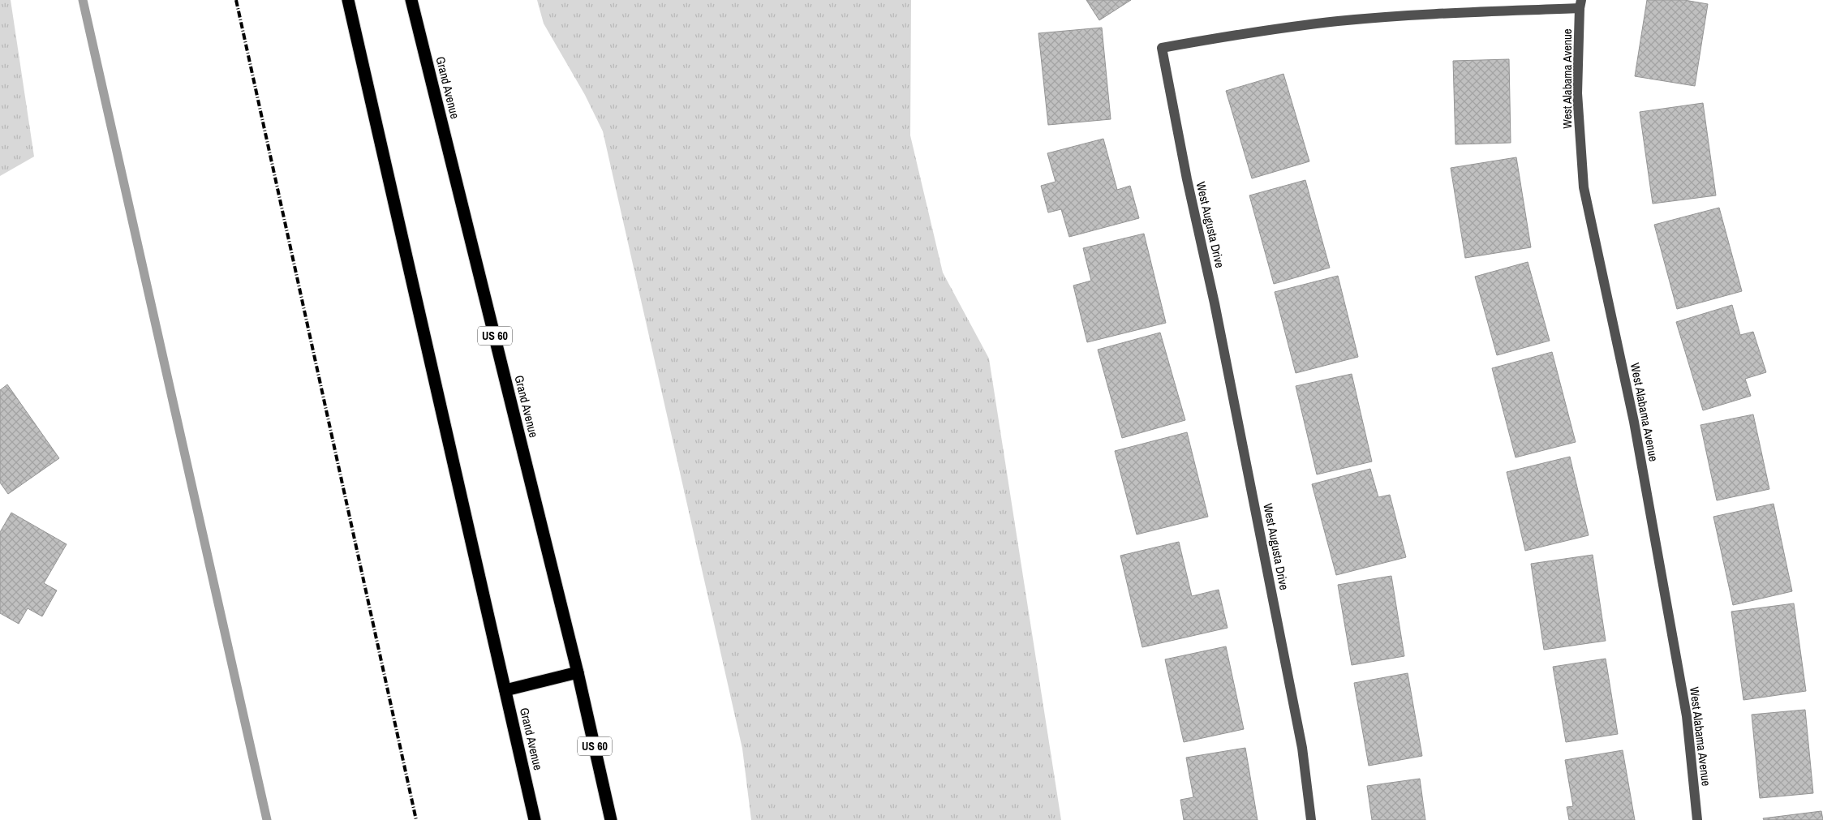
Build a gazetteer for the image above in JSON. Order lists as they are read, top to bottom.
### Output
{
  "streets": {
    "highway": ["Grand Avenue", "US 60"],
    "street": ["West Alabama Avenue", "West Augusta Drive"]
  },
  "crossings": [
    ["West Alabama Avenue", "West Augusta Drive"]
  ]
}
